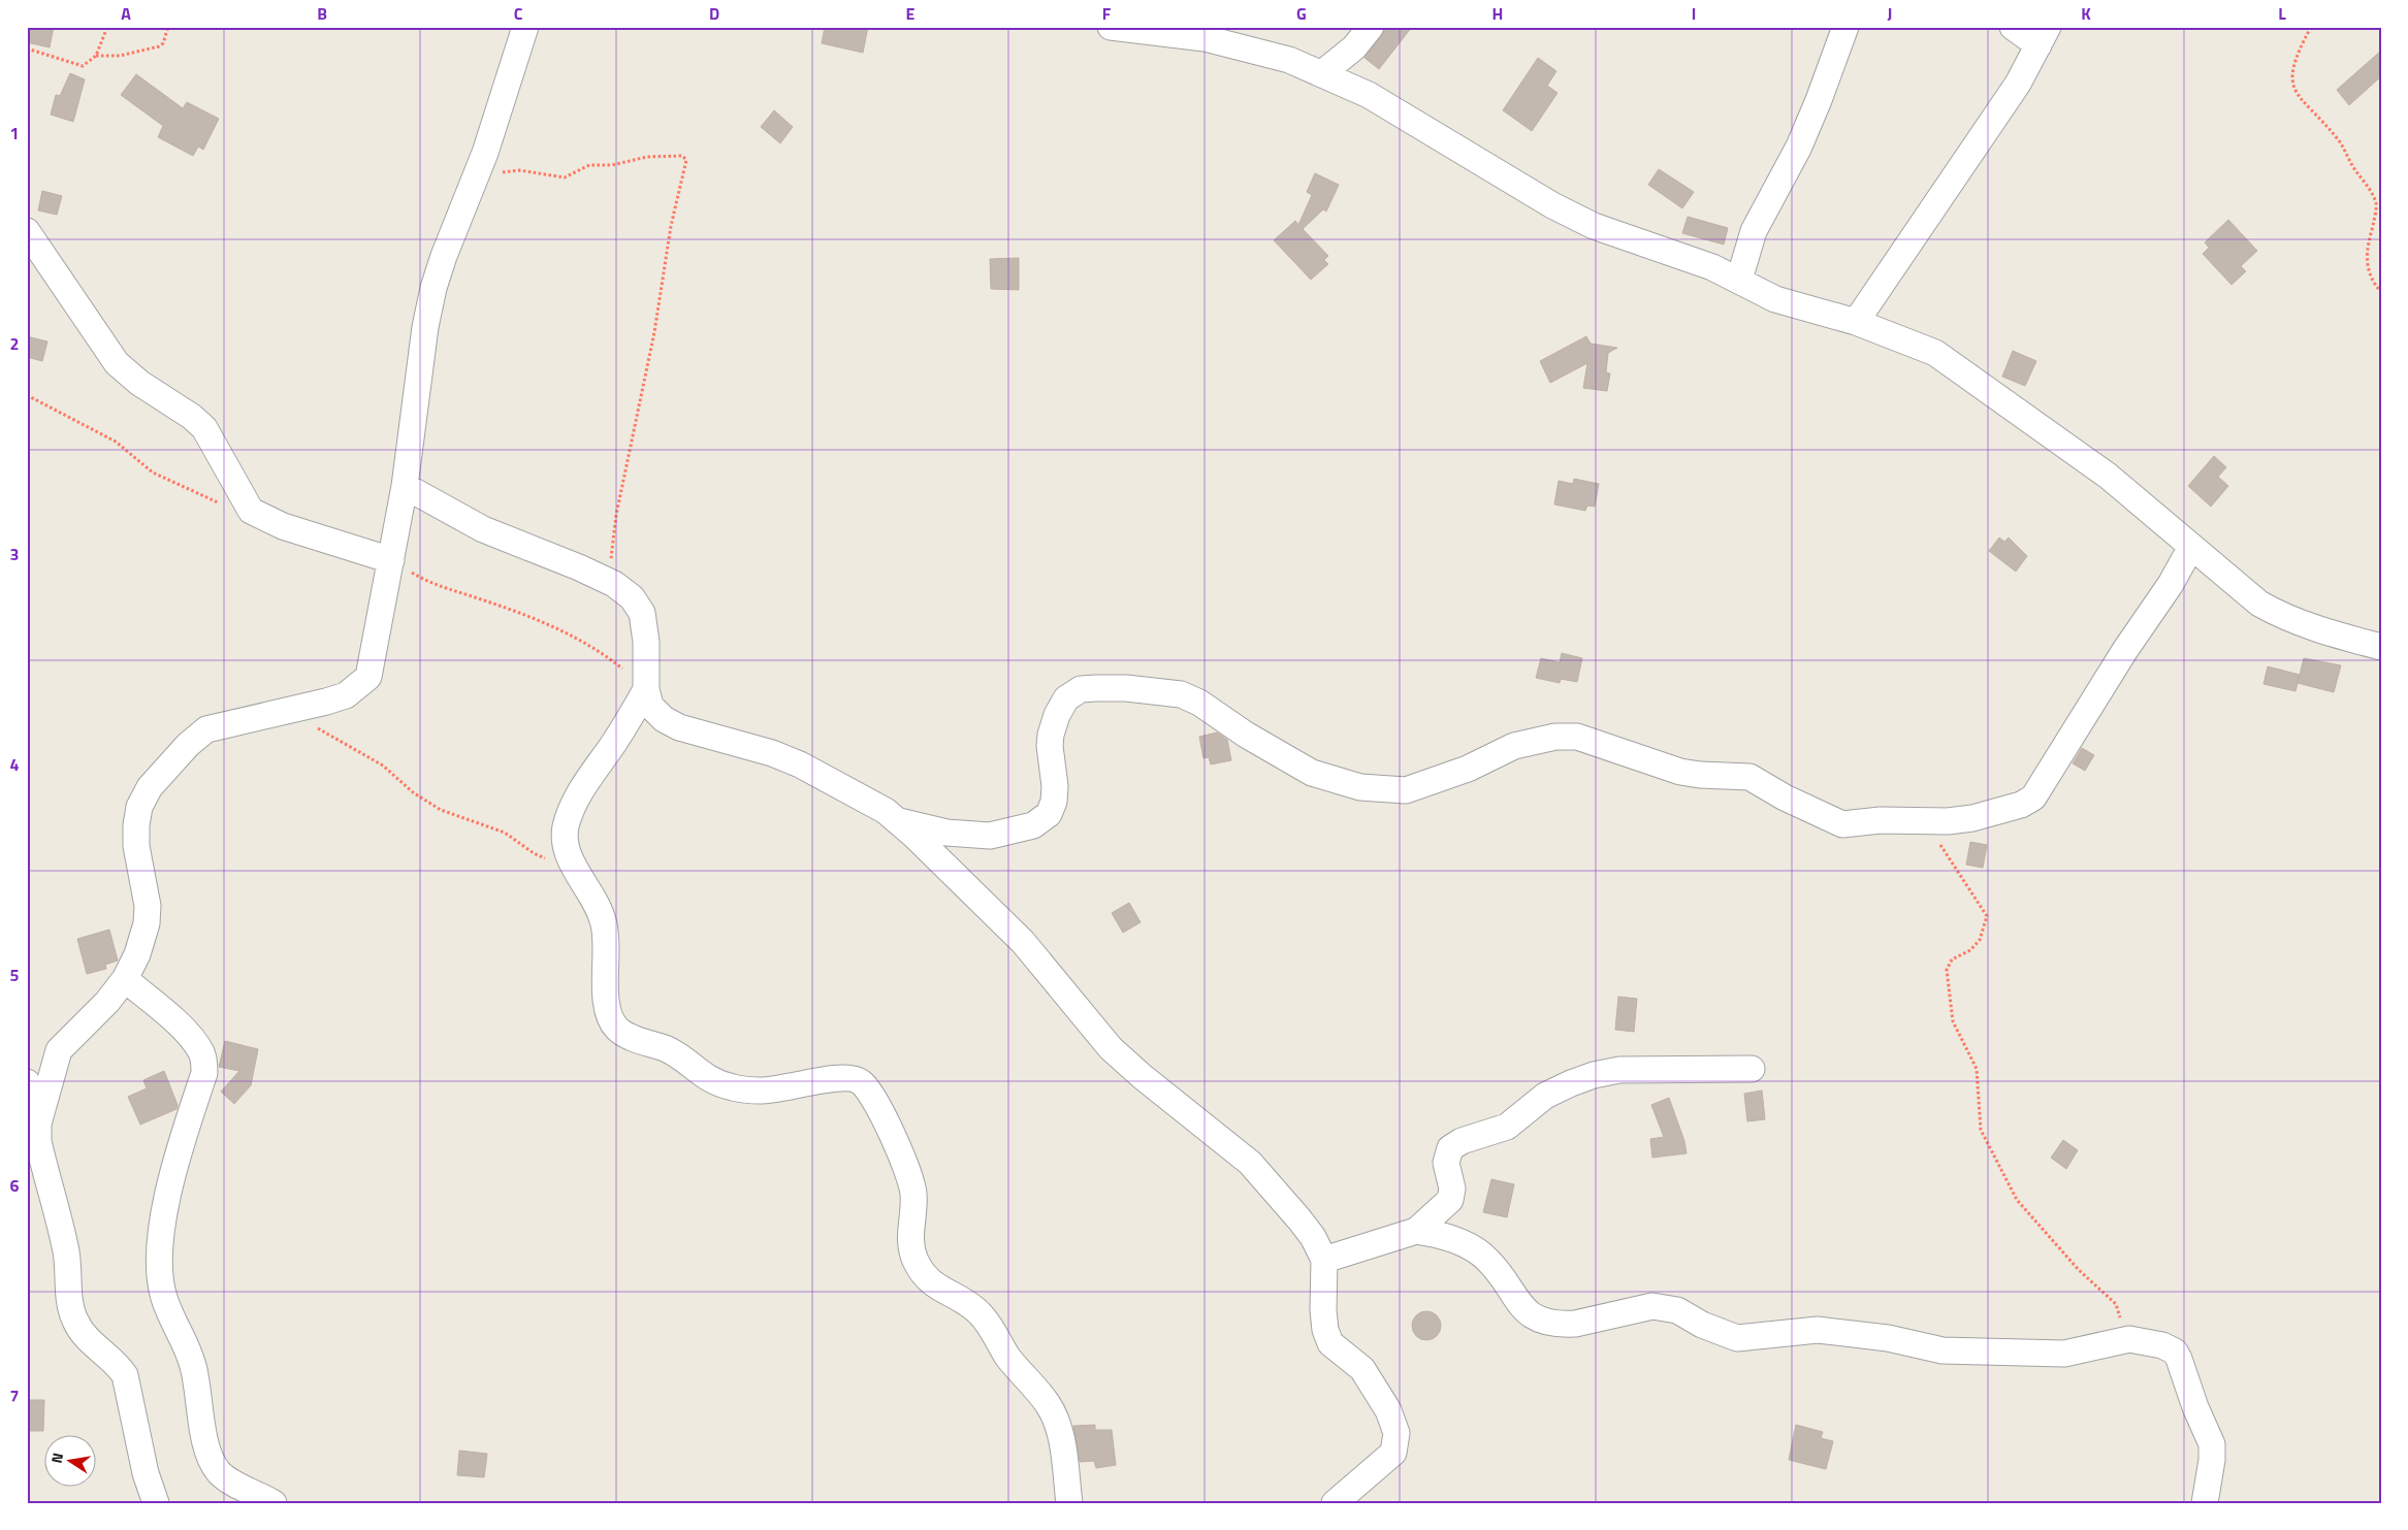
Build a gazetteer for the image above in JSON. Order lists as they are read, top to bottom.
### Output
{
  "north": "left",
  "grid": {
    "columns": [
      "A",
      "B",
      "C",
      "D",
      "E",
      "F",
      "G",
      "H",
      "I",
      "J",
      "K",
      "L"
    ],
    "rows": [
      "1",
      "2",
      "3",
      "4",
      "5",
      "6",
      "7"
    ]
  }
}
